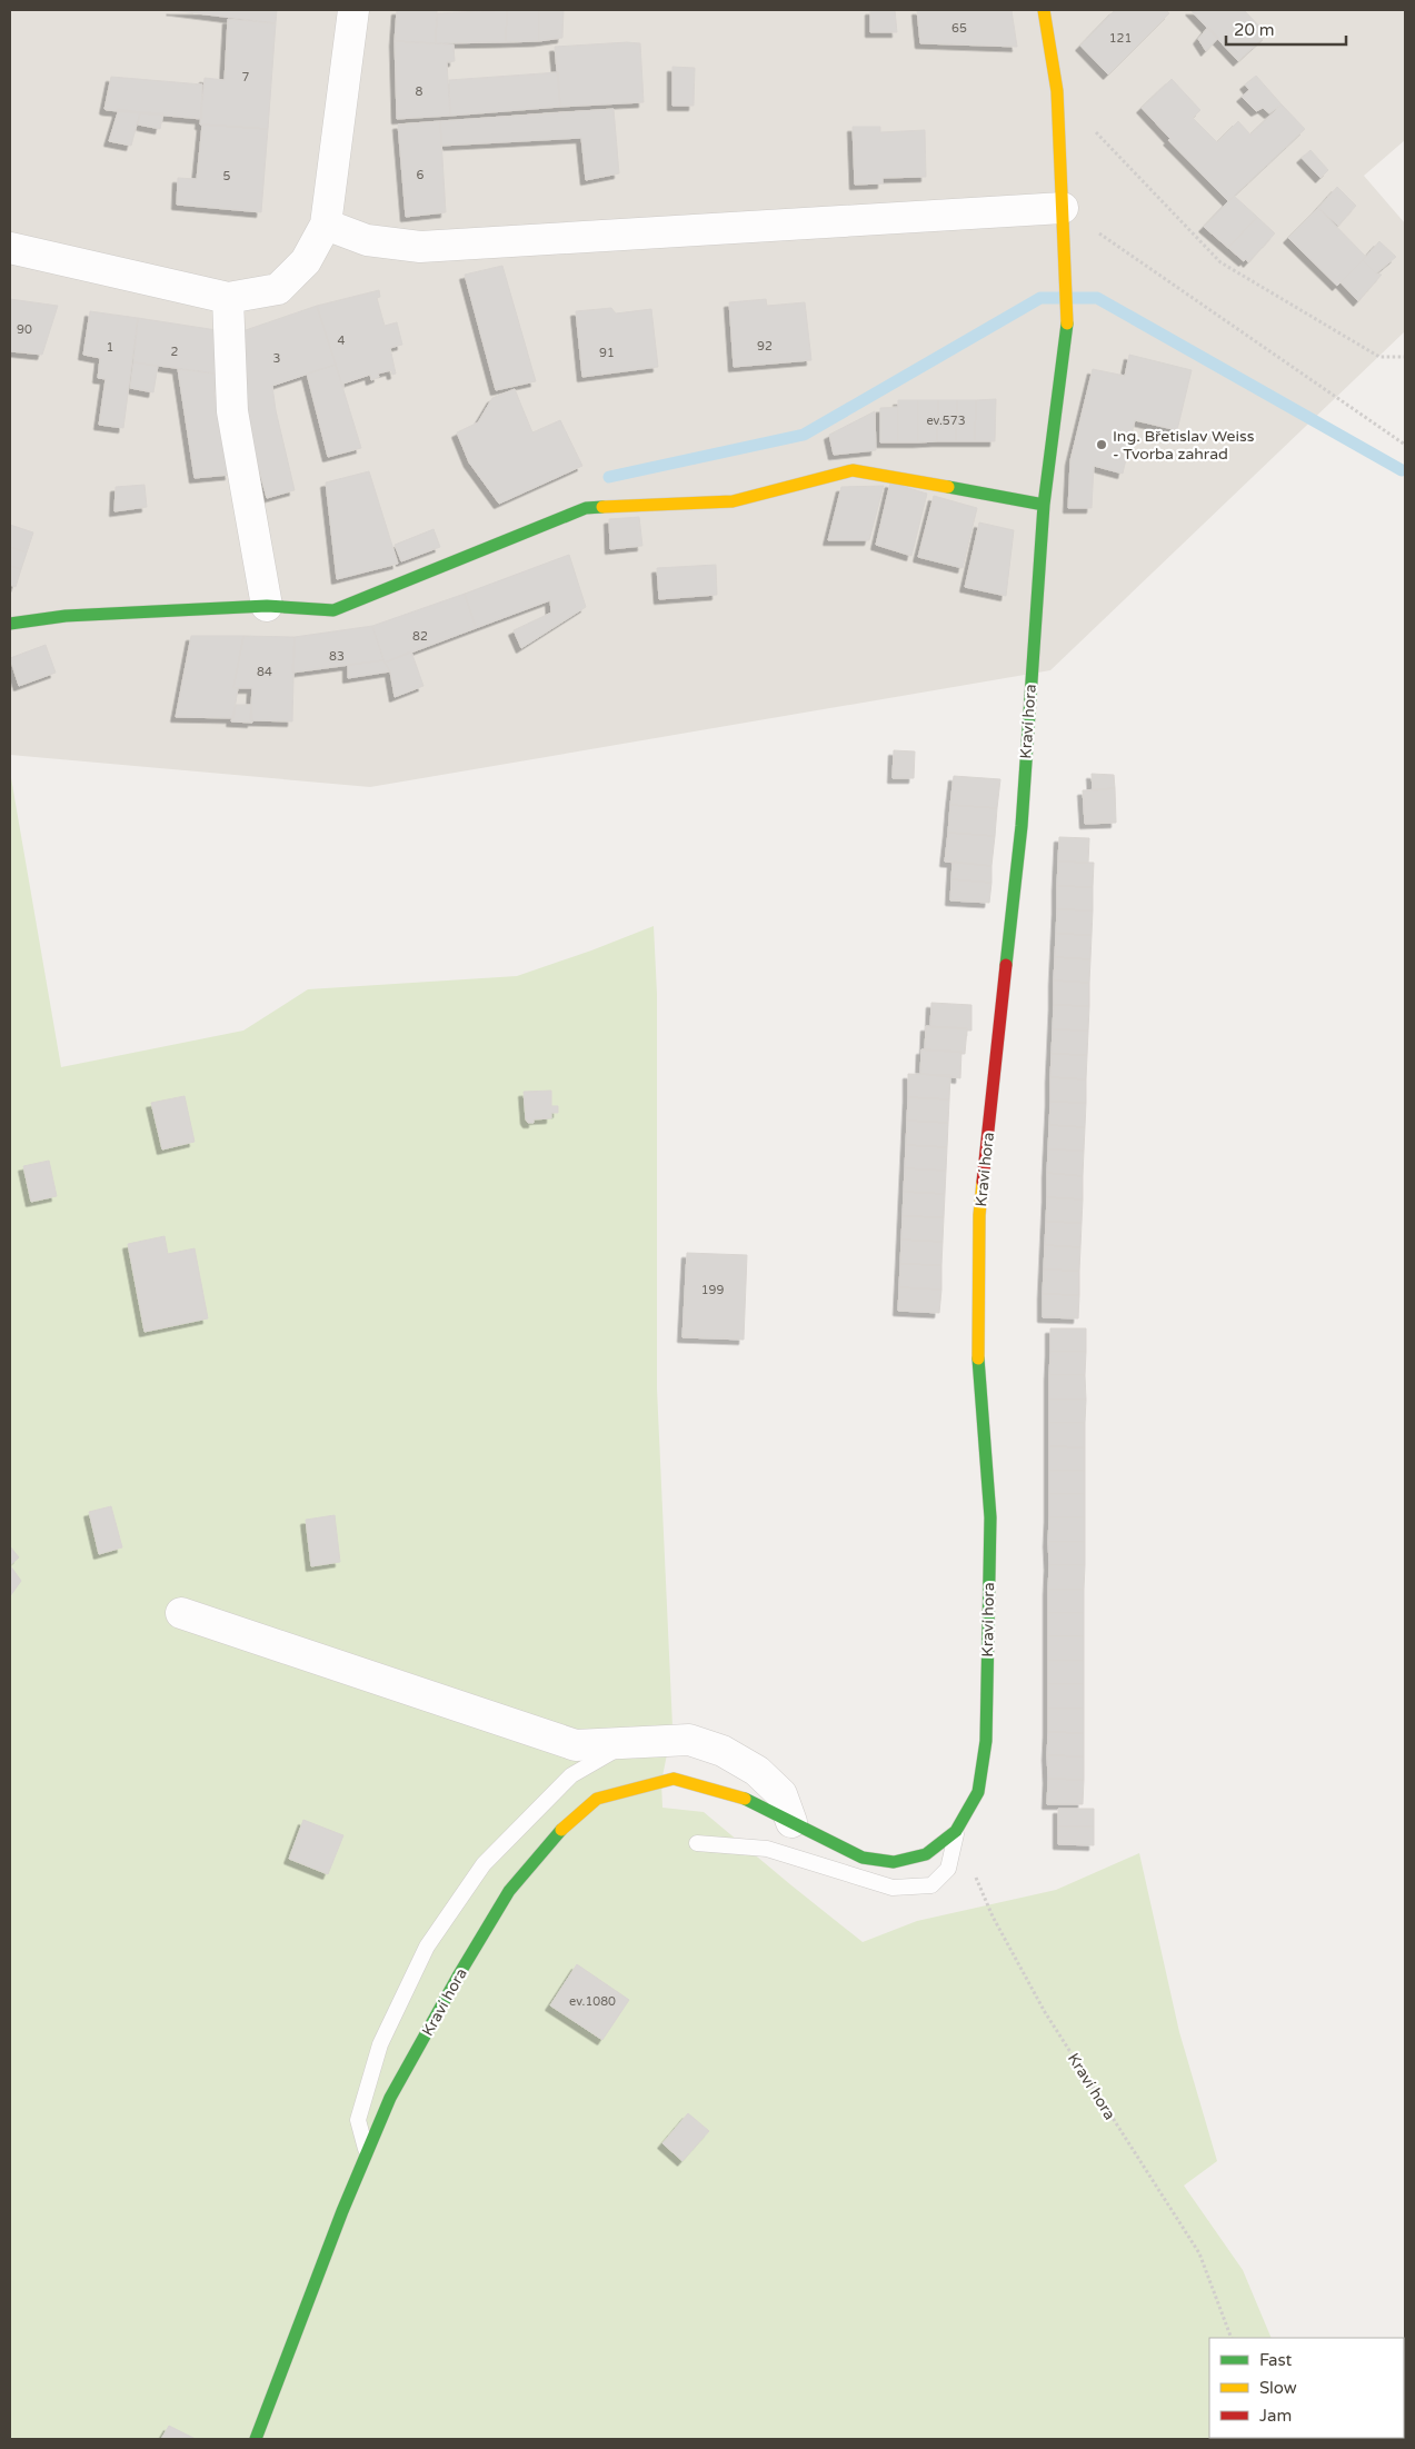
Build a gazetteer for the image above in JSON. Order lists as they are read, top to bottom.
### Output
{
  "streets": {
    "street": ["Kraví hora"]
  },
  "places": ["Ing. Břetislav Weiss - Tvorba zahrad"],
  "house_numbers": [
    "65",
    "121",
    "7",
    "8",
    "6",
    "5",
    "90",
    "4",
    "92",
    "1",
    "2",
    "91",
    "3",
    "ev.573",
    "82",
    "83",
    "84",
    "199",
    "ev.1080"
  ],
  "legend": ["Fast", "Slow", "Jam"],
  "scale_bar": "20 m"
}
